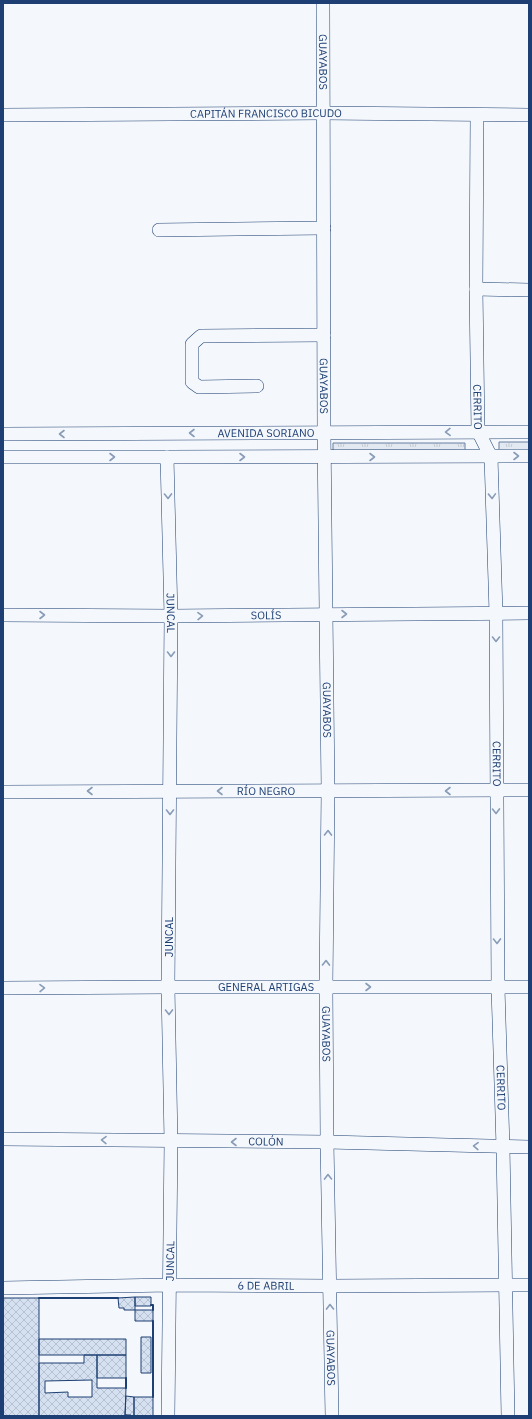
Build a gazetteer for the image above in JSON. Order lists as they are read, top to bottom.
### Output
{
  "streets": {
    "street": [
      "GUAYABOS",
      "CAPITÁN FRANCISCO BICUDO",
      "CERRITO",
      "AVENIDA SORIANO",
      "JUNCAL",
      "SOLÍS",
      "RÍO NEGRO",
      "GENERAL ARTIGAS",
      "COLÓN",
      "6 DE ABRIL"
    ]
  },
  "crossings": [
    ["GUAYABOS", "CAPITÁN FRANCISCO BICUDO"],
    ["GUAYABOS", "AVENIDA SORIANO"],
    ["GUAYABOS", "SOLÍS"],
    ["GUAYABOS", "RÍO NEGRO"],
    ["GUAYABOS", "GENERAL ARTIGAS"],
    ["GUAYABOS", "COLÓN"],
    ["GUAYABOS", "6 DE ABRIL"],
    ["CAPITÁN FRANCISCO BICUDO", "CERRITO"],
    ["CERRITO", "AVENIDA SORIANO"],
    ["CERRITO", "SOLÍS"],
    ["CERRITO", "RÍO NEGRO"],
    ["CERRITO", "GENERAL ARTIGAS"],
    ["CERRITO", "COLÓN"],
    ["CERRITO", "6 DE ABRIL"],
    ["JUNCAL", "SOLÍS"],
    ["JUNCAL", "RÍO NEGRO"],
    ["JUNCAL", "GENERAL ARTIGAS"],
    ["JUNCAL", "COLÓN"],
    ["JUNCAL", "6 DE ABRIL"]
  ],
  "one_way": [
    "CERRITO",
    "JUNCAL",
    "SOLÍS",
    "RÍO NEGRO",
    "GENERAL ARTIGAS",
    "COLÓN"
  ]
}
